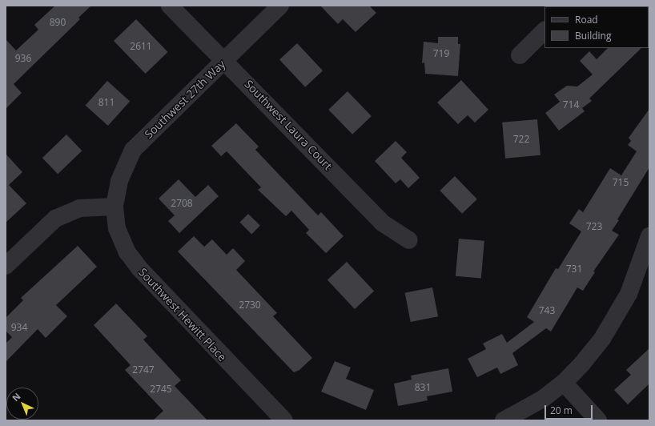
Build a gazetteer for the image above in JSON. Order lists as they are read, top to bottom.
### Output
{
  "streets": {
    "street": ["Southwest 27th Way", "Southwest Laura Court", "Southwest Hewitt Place"]
  },
  "crossings": [
    ["Southwest 27th Way", "Southwest Laura Court"],
    ["Southwest 27th Way", "Southwest Hewitt Place"]
  ],
  "house_numbers": [
    "890",
    "2611",
    "719",
    "936",
    "811",
    "714",
    "722",
    "715",
    "2708",
    "723",
    "731",
    "2730",
    "743",
    "934",
    "2747",
    "831",
    "2745"
  ],
  "legend": ["Road", "Building"],
  "scale_bar": "20 m",
  "north": "top left"
}
